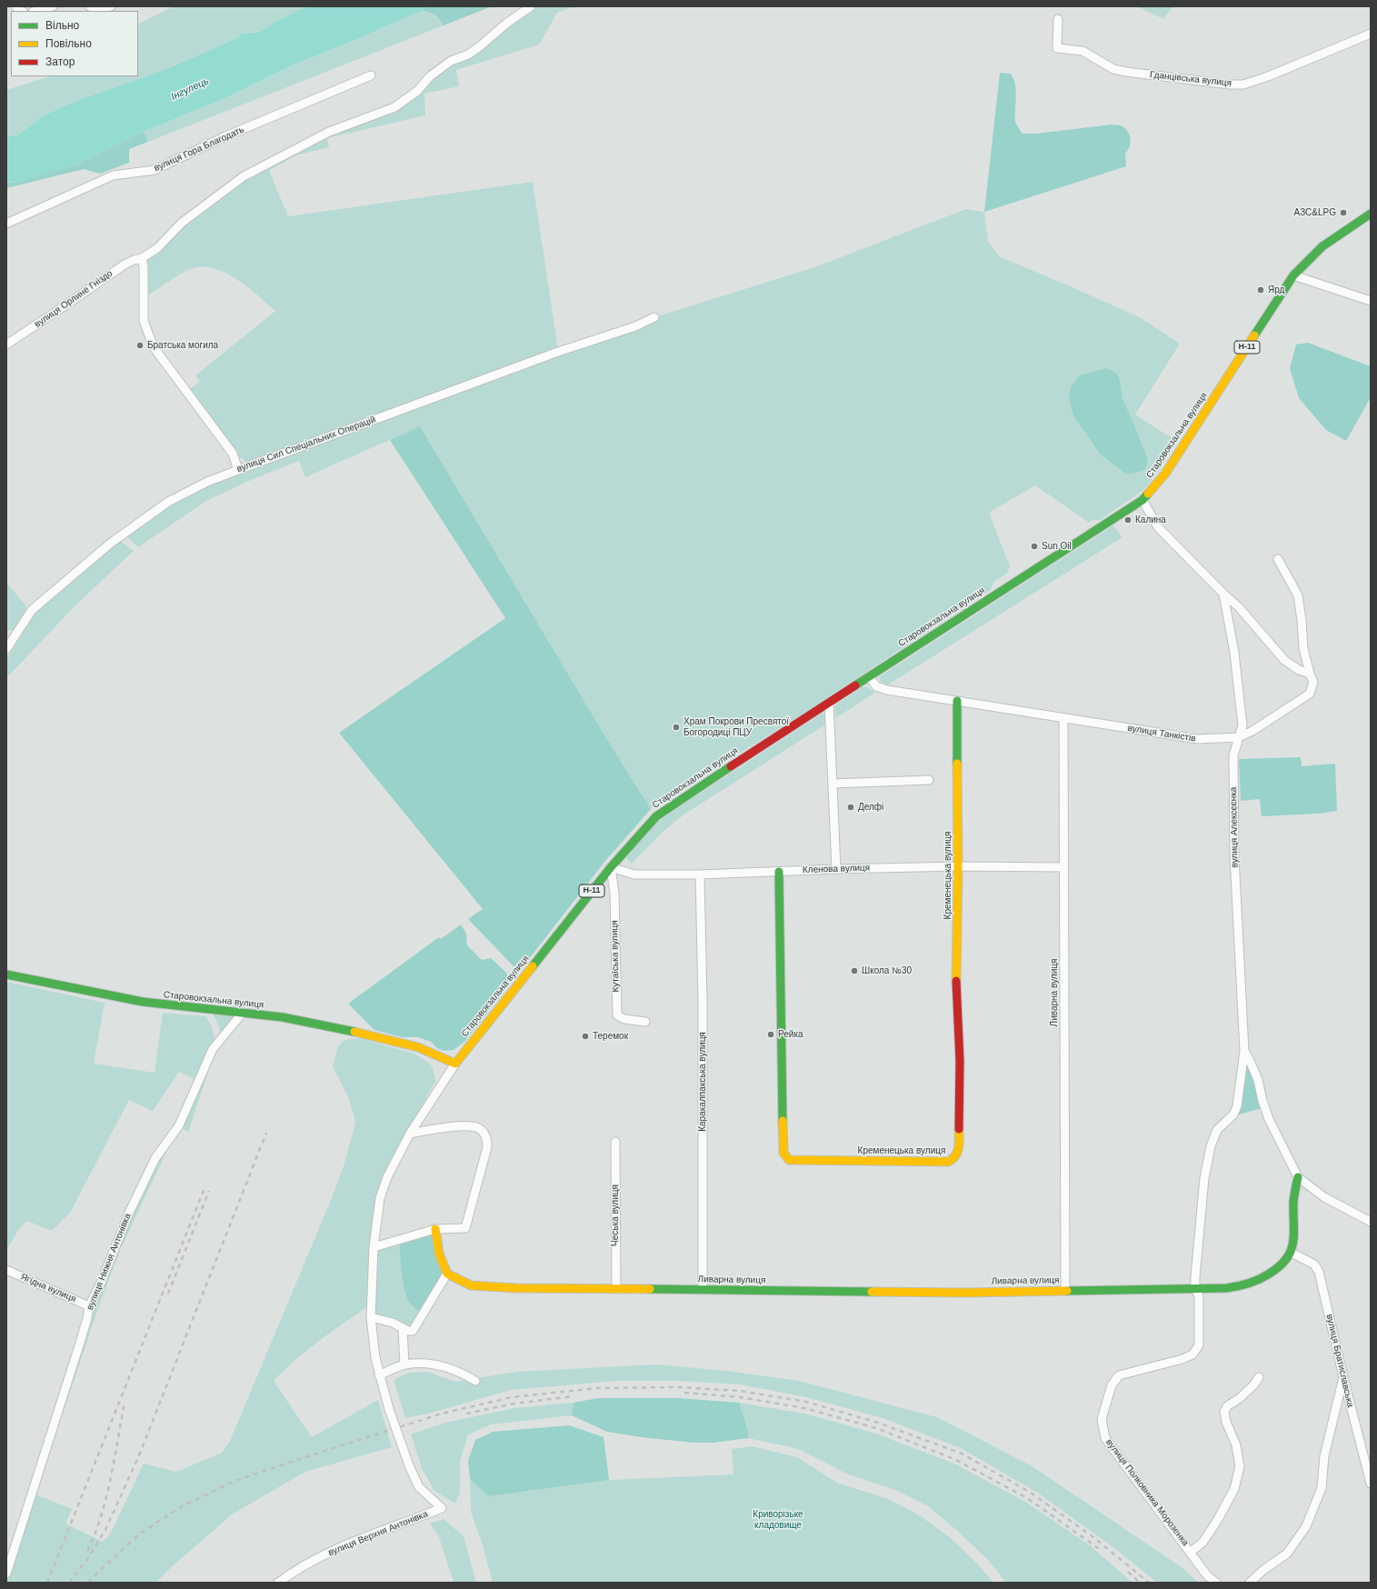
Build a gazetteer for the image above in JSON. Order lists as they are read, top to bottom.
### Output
{
  "streets": {
    "street": [
      "Гданцівська вулиця",
      "вулиця Гора Благодать",
      "вулиця Орлине Гніздо",
      "Н-11",
      "Старовокзальна вулиця",
      "вулиця Сил Спеціальних Операцій",
      "вулиця Танкістів",
      "вулиця Алексєєнка",
      "Кленова вулиця",
      "Кременецька вулиця",
      "Кутаїська вулиця",
      "Ливарна вулиця",
      "Каракалпакська вулиця",
      "Чеська вулиця",
      "вулиця Нижня Антонівка",
      "Ягідна вулиця",
      "вулиця Братиславська",
      "вулиця Полковника Морозенка",
      "вулиця Верхня Антонівка"
    ]
  },
  "crossings": [
    ["Старовокзальна вулиця", "вулиця Танкістів"],
    ["Старовокзальна вулиця", "Кленова вулиця"],
    ["Старовокзальна вулиця", "Кутаїська вулиця"],
    ["Старовокзальна вулиця", "вулиця Нижня Антонівка"],
    ["вулиця Танкістів", "вулиця Алексєєнка"],
    ["вулиця Танкістів", "Кременецька вулиця"],
    ["вулиця Танкістів", "Ливарна вулиця"],
    ["вулиця Алексєєнка", "вулиця Полковника Морозенка"],
    ["Кленова вулиця", "Кременецька вулиця"],
    ["Кленова вулиця", "Кутаїська вулиця"],
    ["Кленова вулиця", "Ливарна вулиця"],
    ["Кленова вулиця", "Каракалпакська вулиця"],
    ["Ливарна вулиця", "Каракалпакська вулиця"],
    ["Ливарна вулиця", "Чеська вулиця"],
    ["Ливарна вулиця", "вулиця Братиславська"],
    ["Ливарна вулиця", "вулиця Полковника Морозенка"],
    ["вулиця Нижня Антонівка", "Ягідна вулиця"]
  ],
  "water": ["Інгулець"],
  "parks": ["Криворізьке кладовище"],
  "places": [
    "АЗС&LPG",
    "Ярд",
    "Братська могила",
    "Калина",
    "Sun Oil",
    "Храм Покрови Пресвятої Богородиці ПЦУ",
    "Делфі",
    "Школа №30",
    "Рейка",
    "Теремок"
  ],
  "legend": ["Вільно", "Повільно", "Затор"]
}
